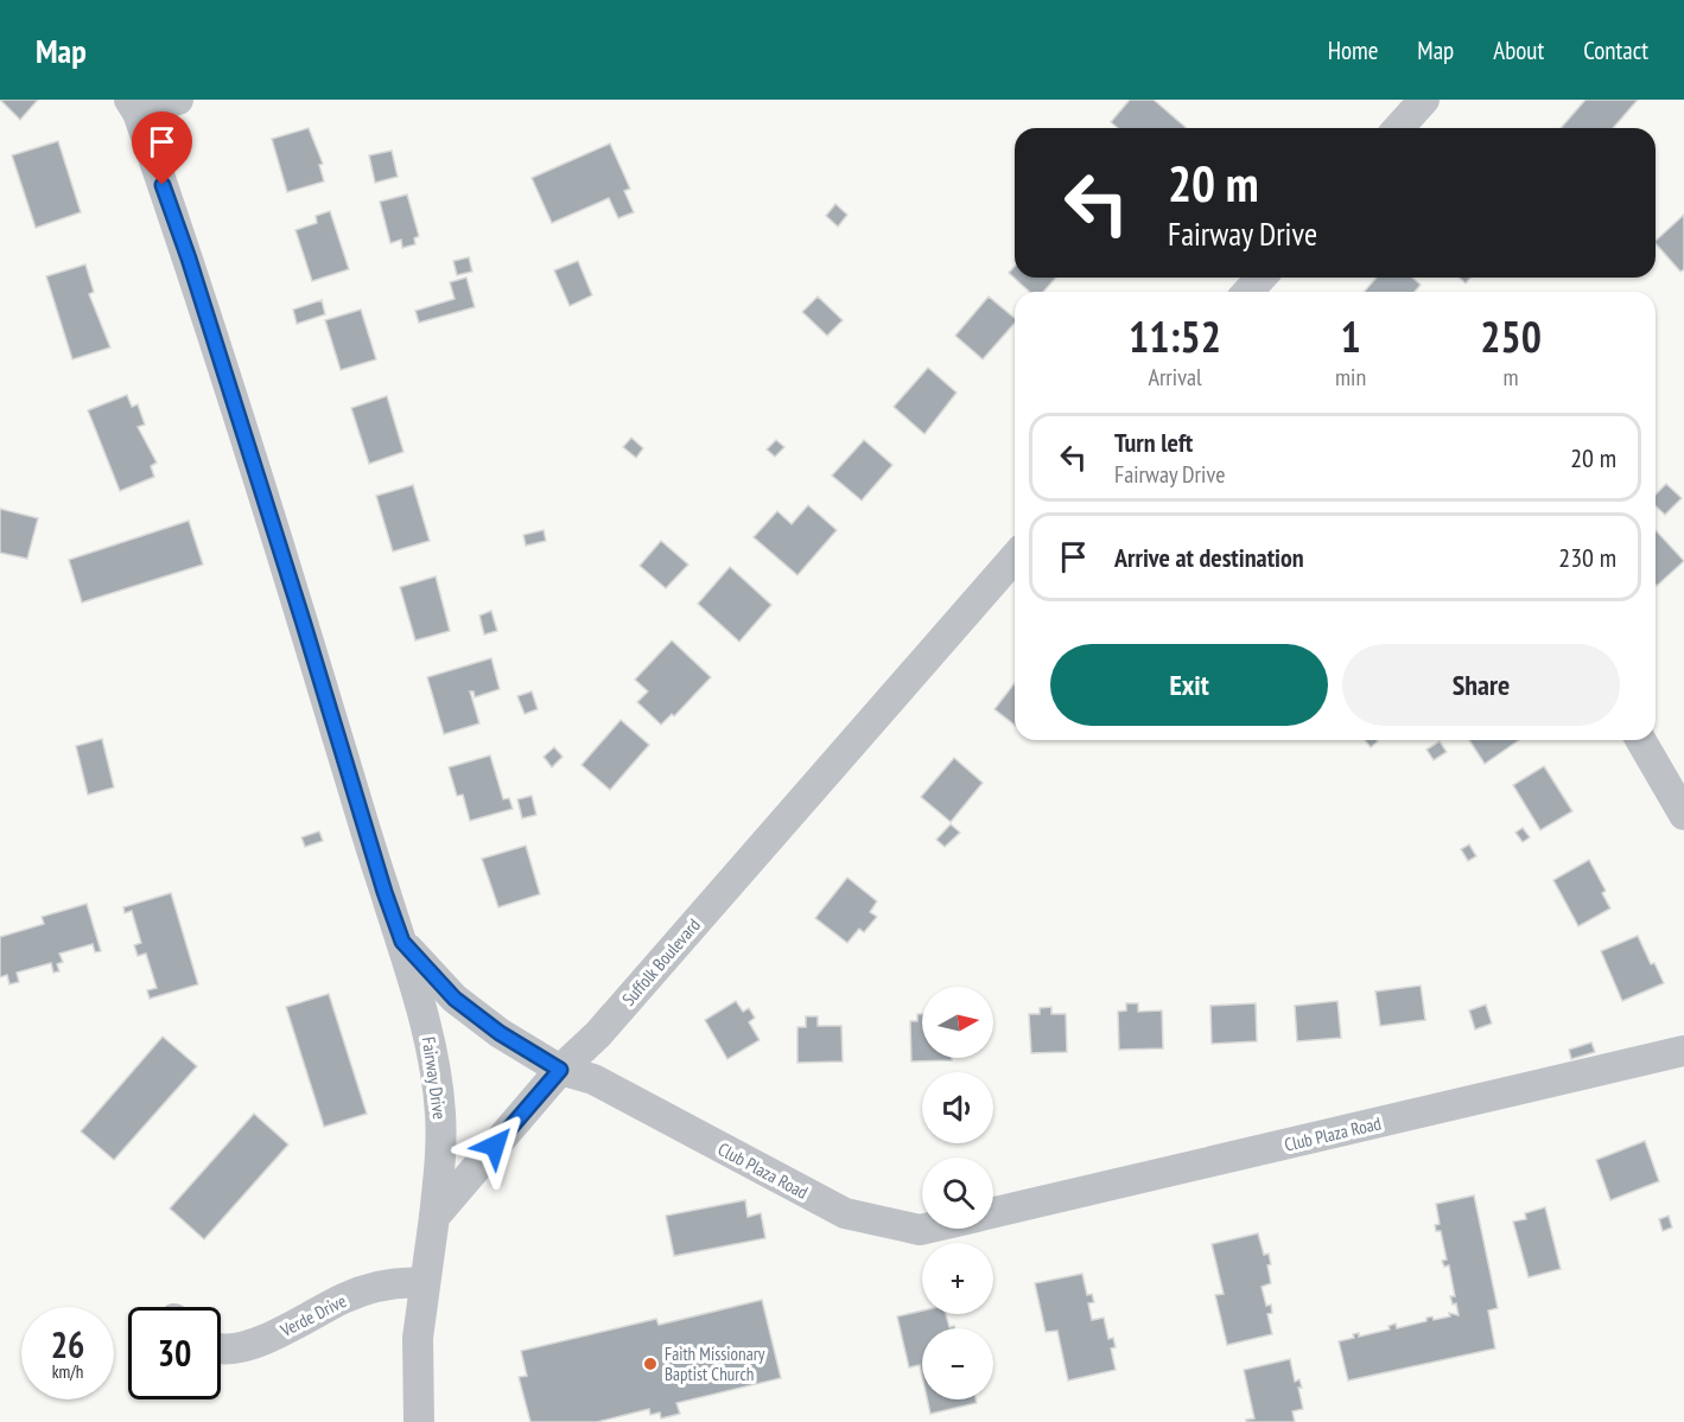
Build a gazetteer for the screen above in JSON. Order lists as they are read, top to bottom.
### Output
{
  "streets": {
    "street": [
      "Suffolk Boulevard",
      "Fairway Drive",
      "Club Plaza Road",
      "Verde Drive"
    ]
  },
  "crossings": [
    ["Suffolk Boulevard", "Fairway Drive"],
    ["Suffolk Boulevard", "Club Plaza Road"],
    ["Fairway Drive", "Club Plaza Road"]
  ],
  "places": ["Faith Missionary Baptist Church"],
  "north": "right",
  "page": {
    "header": "Map",
    "nav": [
      "Home",
      "Map",
      "About",
      "Contact"
    ],
    "turn": ["20 m", "Fairway Drive"],
    "eta": [
      "11:52",
      "Arrival",
      "1",
      "min",
      "250",
      "m"
    ],
    "list": [
      {
        "name": "Turn left",
        "note": "Fairway Drive",
        "value": "20 m"
      },
      {
        "name": "Arrive at destination",
        "value": "230 m"
      }
    ],
    "buttons": ["Exit", "Share"],
    "map_buttons": ["+", "−"],
    "speed": "26 km/h",
    "limit": "30"
  }
}
